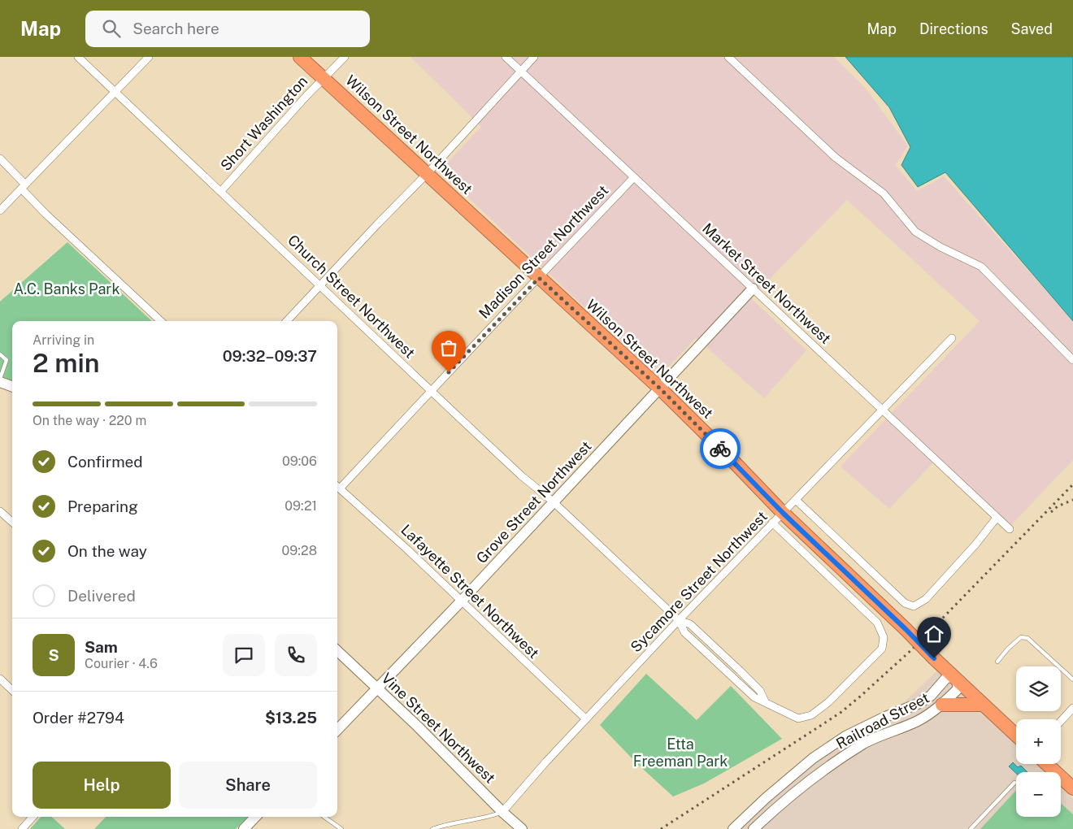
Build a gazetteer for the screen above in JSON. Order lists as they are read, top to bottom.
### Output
{
  "streets": {
    "highway": ["Wilson Street Northwest"],
    "street": [
      "Short Washington",
      "Madison Street Northwest",
      "Market Street Northwest",
      "Church Street Northwest",
      "Grove Street Northwest",
      "Sycamore Street Northwest",
      "Lafayette Street Northwest",
      "Railroad Street",
      "Vine Street Northwest"
    ]
  },
  "crossings": [
    ["Short Washington", "Wilson Street Northwest"],
    ["Short Washington", "Church Street Northwest"],
    ["Wilson Street Northwest", "Madison Street Northwest"],
    ["Wilson Street Northwest", "Grove Street Northwest"],
    ["Wilson Street Northwest", "Sycamore Street Northwest"],
    ["Wilson Street Northwest", "Railroad Street"],
    ["Madison Street Northwest", "Market Street Northwest"],
    ["Madison Street Northwest", "Church Street Northwest"],
    ["Madison Street Northwest", "Lafayette Street Northwest"],
    ["Market Street Northwest", "Grove Street Northwest"],
    ["Market Street Northwest", "Sycamore Street Northwest"],
    ["Church Street Northwest", "Grove Street Northwest"],
    ["Church Street Northwest", "Sycamore Street Northwest"],
    ["Grove Street Northwest", "Lafayette Street Northwest"],
    ["Grove Street Northwest", "Vine Street Northwest"],
    ["Sycamore Street Northwest", "Lafayette Street Northwest"],
    ["Sycamore Street Northwest", "Vine Street Northwest"]
  ],
  "parks": ["A.C. Banks Park", "Etta Freeman Park"],
  "page": {
    "header": "Map",
    "search": "Search here",
    "nav": ["Map", "Directions", "Saved"],
    "heading": ["2 min", "Arriving in", "09:32–09:37"],
    "panel": [
      "Sam",
      "Courier · 4.6",
      "Order #2794",
      "$13.25"
    ],
    "bar": "On the way · 220 m",
    "list": [
      ["Confirmed", "09:06"],
      ["Preparing", "09:21"],
      ["On the way", "09:28"],
      "Delivered"
    ],
    "round": "S",
    "map_buttons": ["+", "−"],
    "buttons": ["Help", "Share"]
  }
}
